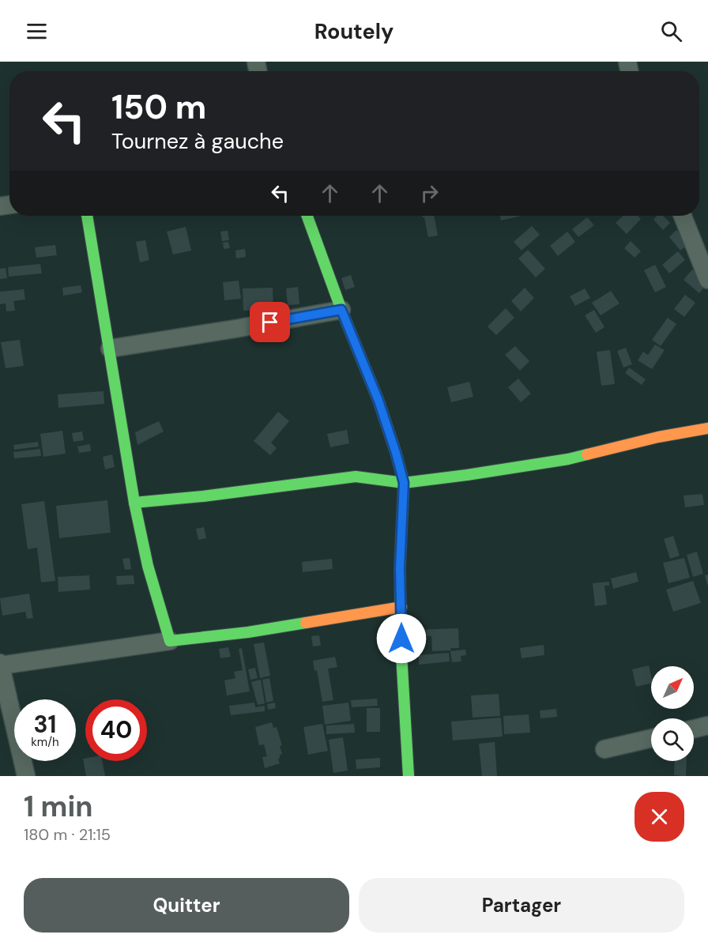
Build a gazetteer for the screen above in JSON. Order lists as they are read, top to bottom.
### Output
{
  "north": "top right",
  "page": {
    "header": "Routely",
    "turn": ["150 m", "Tournez à gauche"],
    "speed": "31 km/h",
    "limit": "40",
    "heading": ["1 min", "180 m · 21:15"],
    "buttons": ["Quitter", "Partager"]
  }
}
